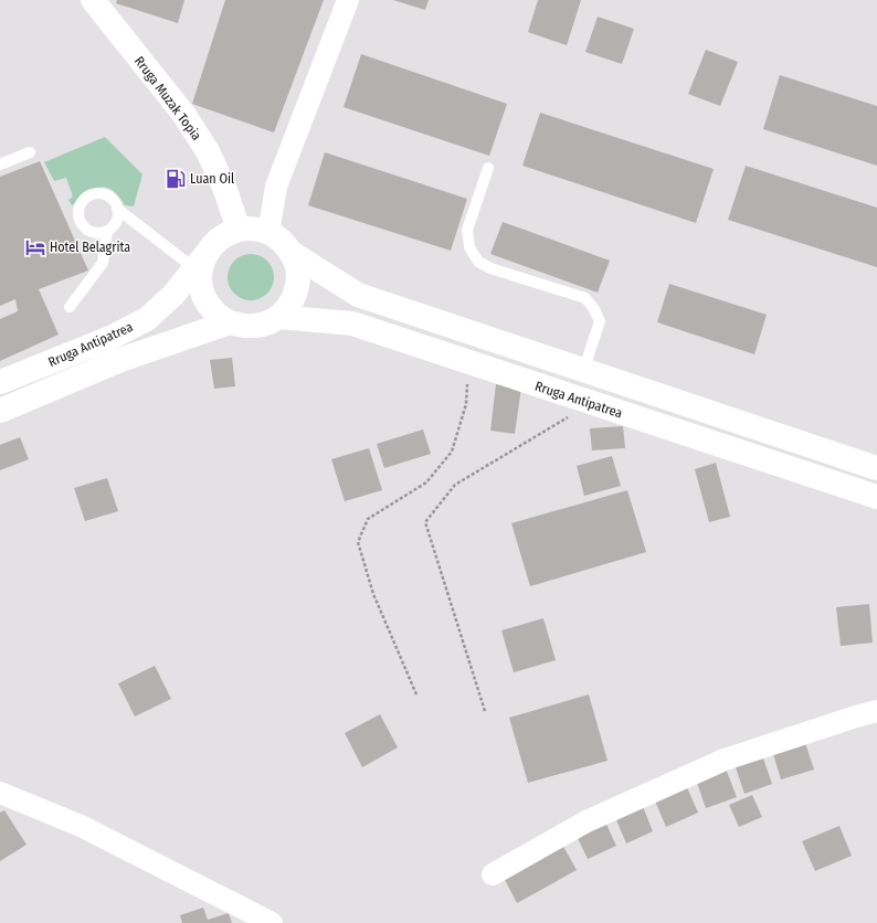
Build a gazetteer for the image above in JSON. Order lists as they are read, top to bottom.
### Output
{
  "streets": {
    "main road": ["Rruga Muzak Topia", "Rruga Antipatrea"]
  },
  "crossings": [
    ["Rruga Muzak Topia", "Rruga Antipatrea"]
  ],
  "places": {
    "fuel station": ["Luan Oil"],
    "hotel": ["Hotel Belagrita"]
  }
}
